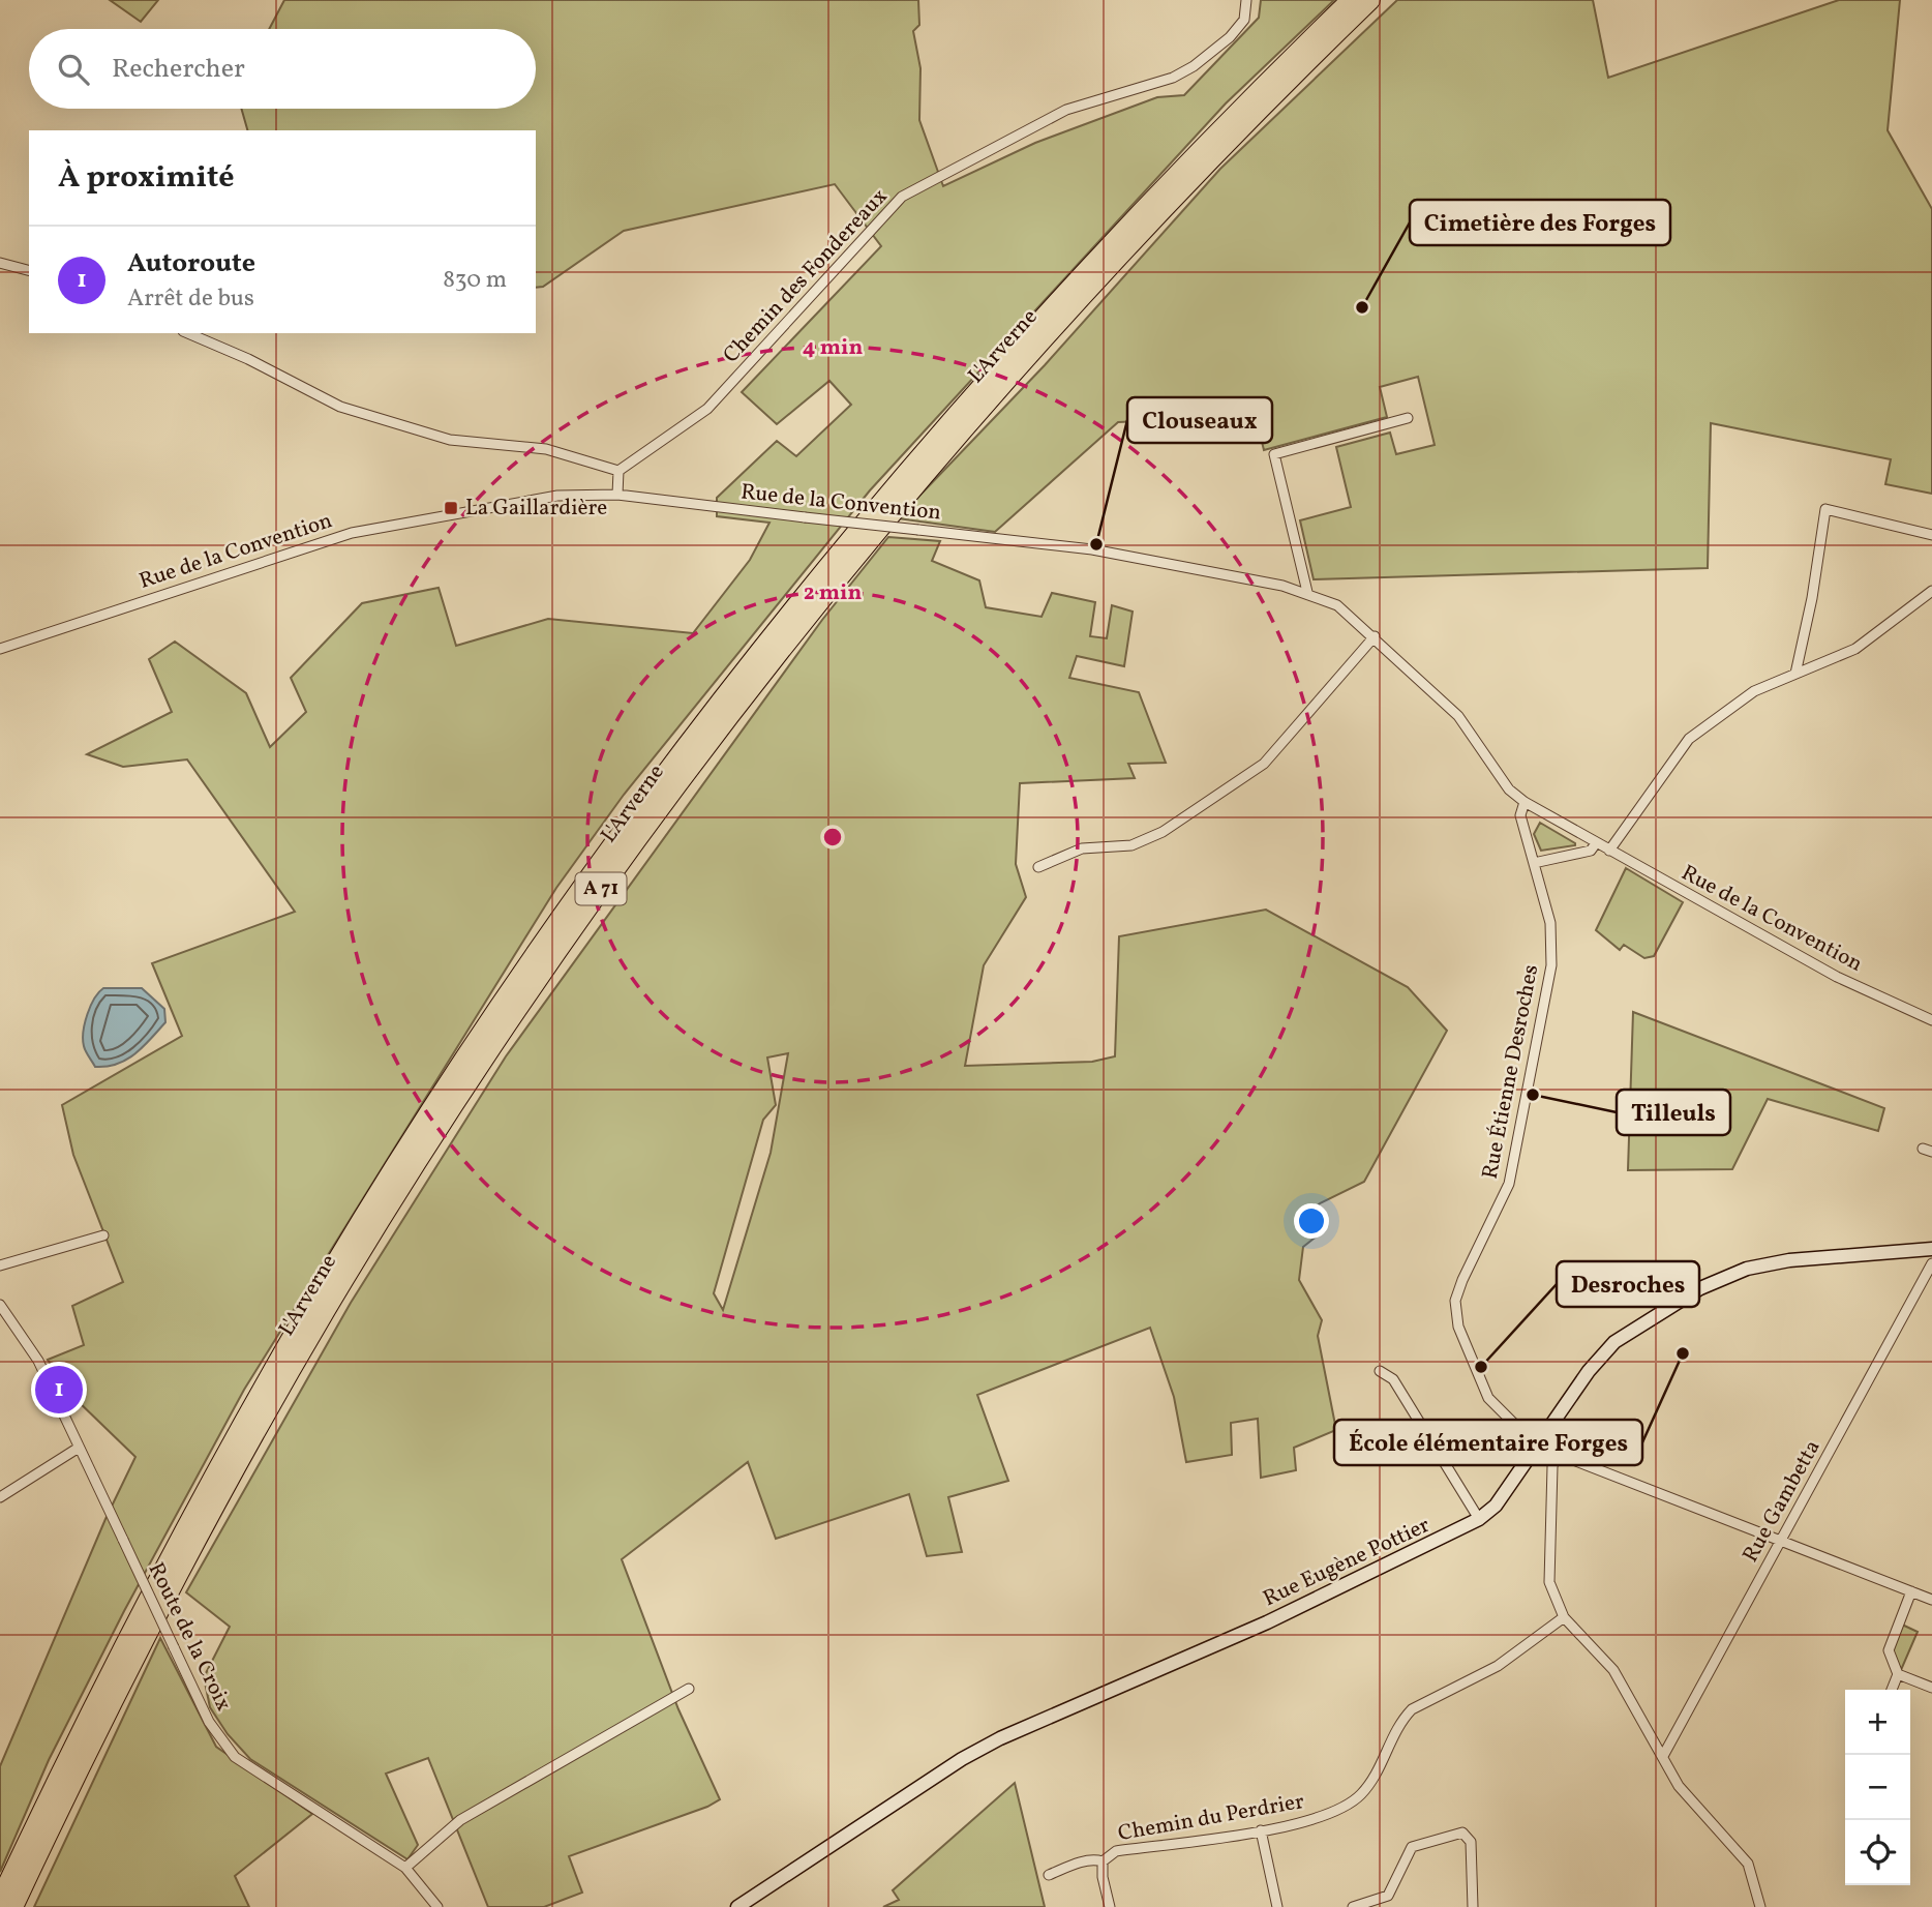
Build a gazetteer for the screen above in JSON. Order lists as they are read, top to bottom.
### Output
{
  "streets": {
    "highway": ["L'Arverne", "A 71"],
    "street": [
      "Chemin des Fondereaux",
      "Rue de la Convention",
      "Rue Étienne Desroches",
      "Rue Gambetta",
      "Rue Eugène Pottier",
      "Route de la Croix",
      "Chemin du Perdrier"
    ]
  },
  "crossings": [
    ["Rue de la Convention", "Rue Étienne Desroches"],
    ["Rue Étienne Desroches", "Rue Gambetta"],
    ["Rue Étienne Desroches", "Rue Eugène Pottier"]
  ],
  "places": {
    "other": [
      "Cimetière des Forges",
      "Clouseaux",
      "Tilleuls",
      "École élémentaire Forges",
      "Desroches"
    ],
    "transit": ["La Gaillardière"]
  },
  "page": {
    "search": "Rechercher",
    "heading": "À proximité",
    "list": [
      {
        "mark": "1",
        "name": "Autoroute",
        "note": "Arrêt de bus",
        "value": "830 m"
      }
    ],
    "pins": "1",
    "map_buttons": ["+", "−"]
  },
  "rings": ["4 min", "2 min"]
}
